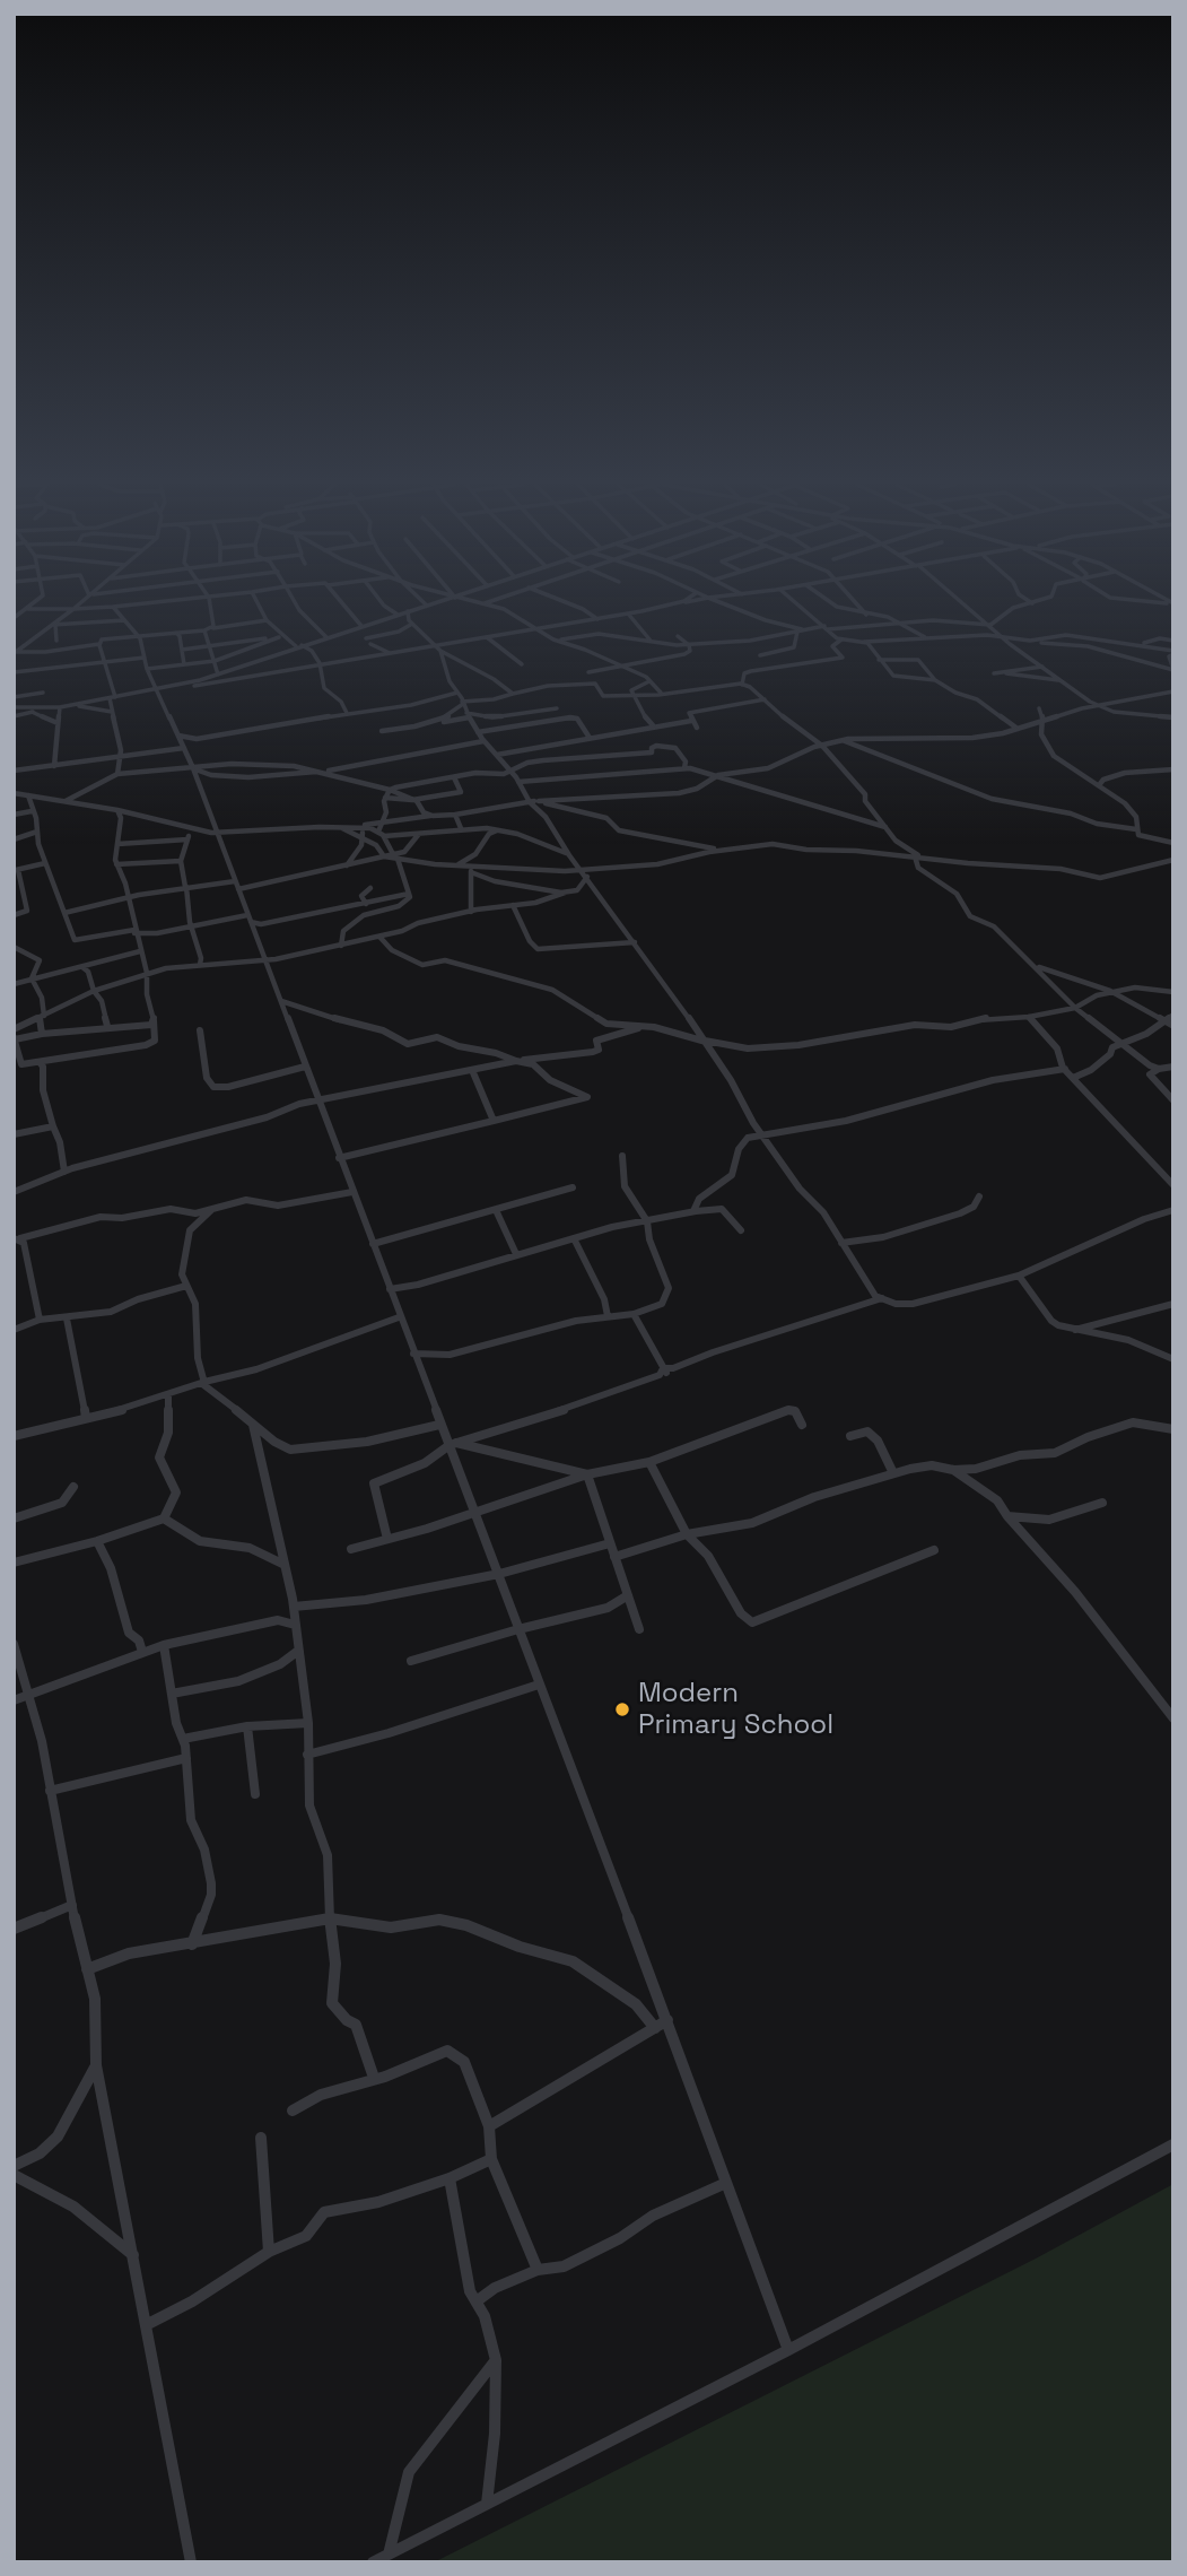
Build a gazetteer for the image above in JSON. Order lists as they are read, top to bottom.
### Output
{
  "places": ["Modern Primary School"]
}
